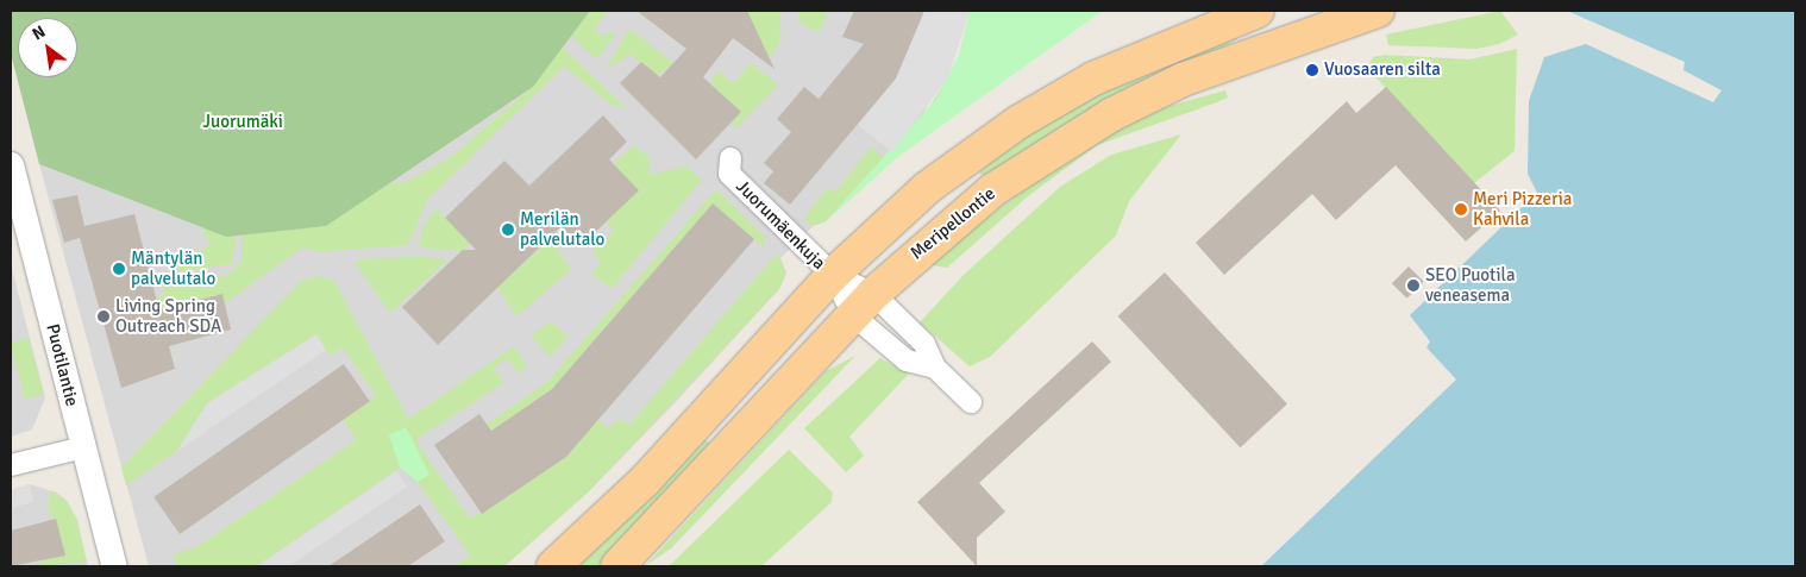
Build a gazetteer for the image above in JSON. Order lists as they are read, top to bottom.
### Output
{
  "streets": {
    "main road": ["Meripellontie"],
    "street": ["Juorumäenkuja", "Puotilantie"]
  },
  "crossings": [
    ["Meripellontie", "Juorumäenkuja"]
  ],
  "parks": ["Juorumäki"],
  "places": [
    "Vuosaaren silta",
    "Meri Pizzeria Kahvila",
    "Merilän palvelutalo",
    "Mäntylän palvelutalo",
    "SEO Puotila veneasema",
    "Living Spring Outreach SDA"
  ],
  "north": "top left"
}
